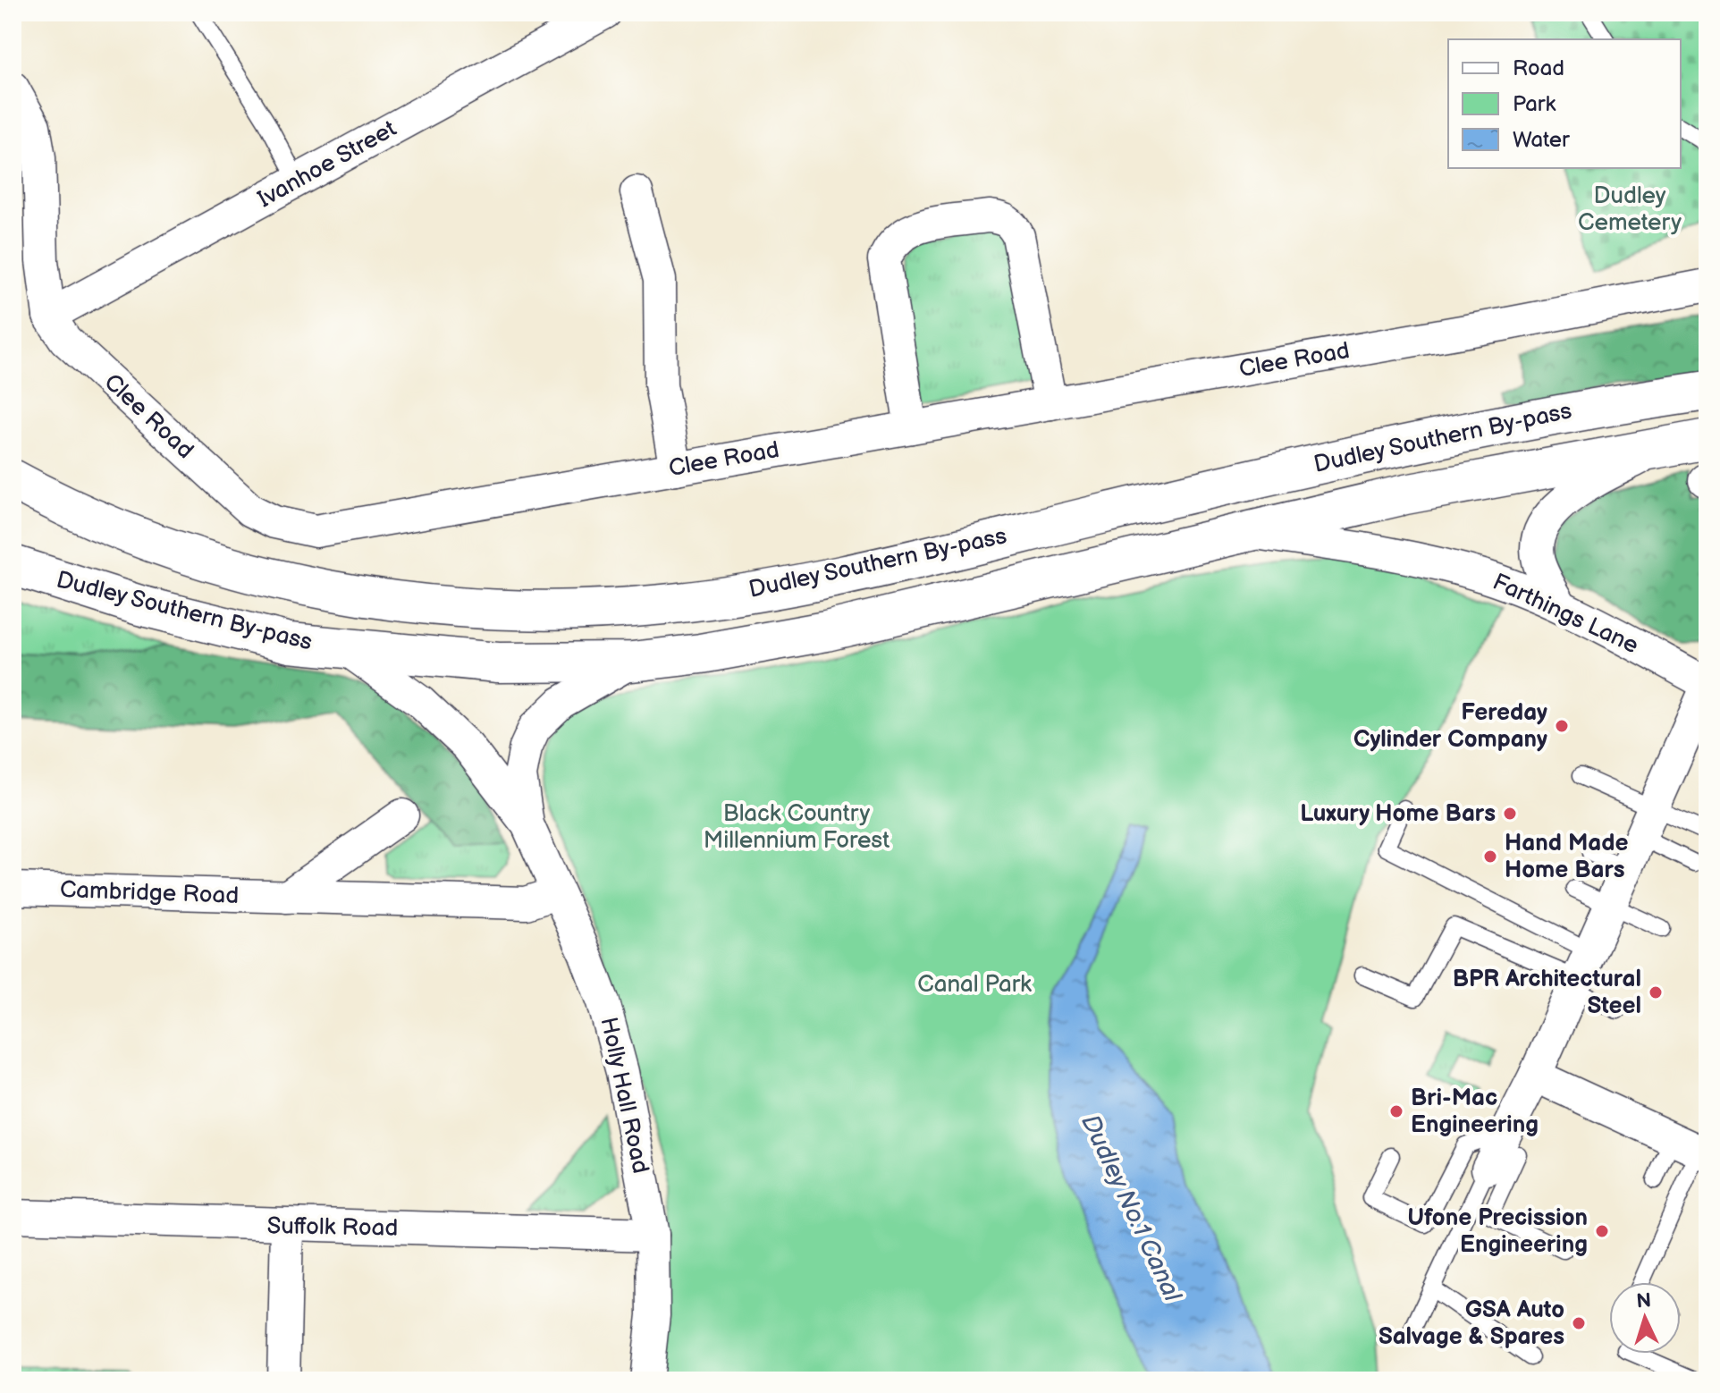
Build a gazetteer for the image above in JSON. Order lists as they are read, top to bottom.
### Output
{
  "streets": {
    "highway": ["Dudley Southern By-pass"],
    "street": [
      "Ivanhoe Street",
      "Clee Road",
      "Farthings Lane",
      "Cambridge Road",
      "Holly Hall Road",
      "Suffolk Road"
    ]
  },
  "crossings": [
    ["Ivanhoe Street", "Clee Road"],
    ["Dudley Southern By-pass", "Farthings Lane"],
    ["Dudley Southern By-pass", "Holly Hall Road"],
    ["Cambridge Road", "Holly Hall Road"],
    ["Holly Hall Road", "Suffolk Road"]
  ],
  "water": ["Dudley No.1 Canal"],
  "parks": ["Dudley Cemetery", "Black Country Millennium Forest", "Canal Park"],
  "places": [
    "Fereday Cylinder Company",
    "Luxury Home Bars",
    "Hand Made Home Bars",
    "BPR Architectural Steel",
    "Bri-Mac Engineering",
    "Ufone Precission Engineering",
    "GSA Auto Salvage & Spares"
  ],
  "legend": ["Road", "Park", "Water"],
  "north": "top"
}
